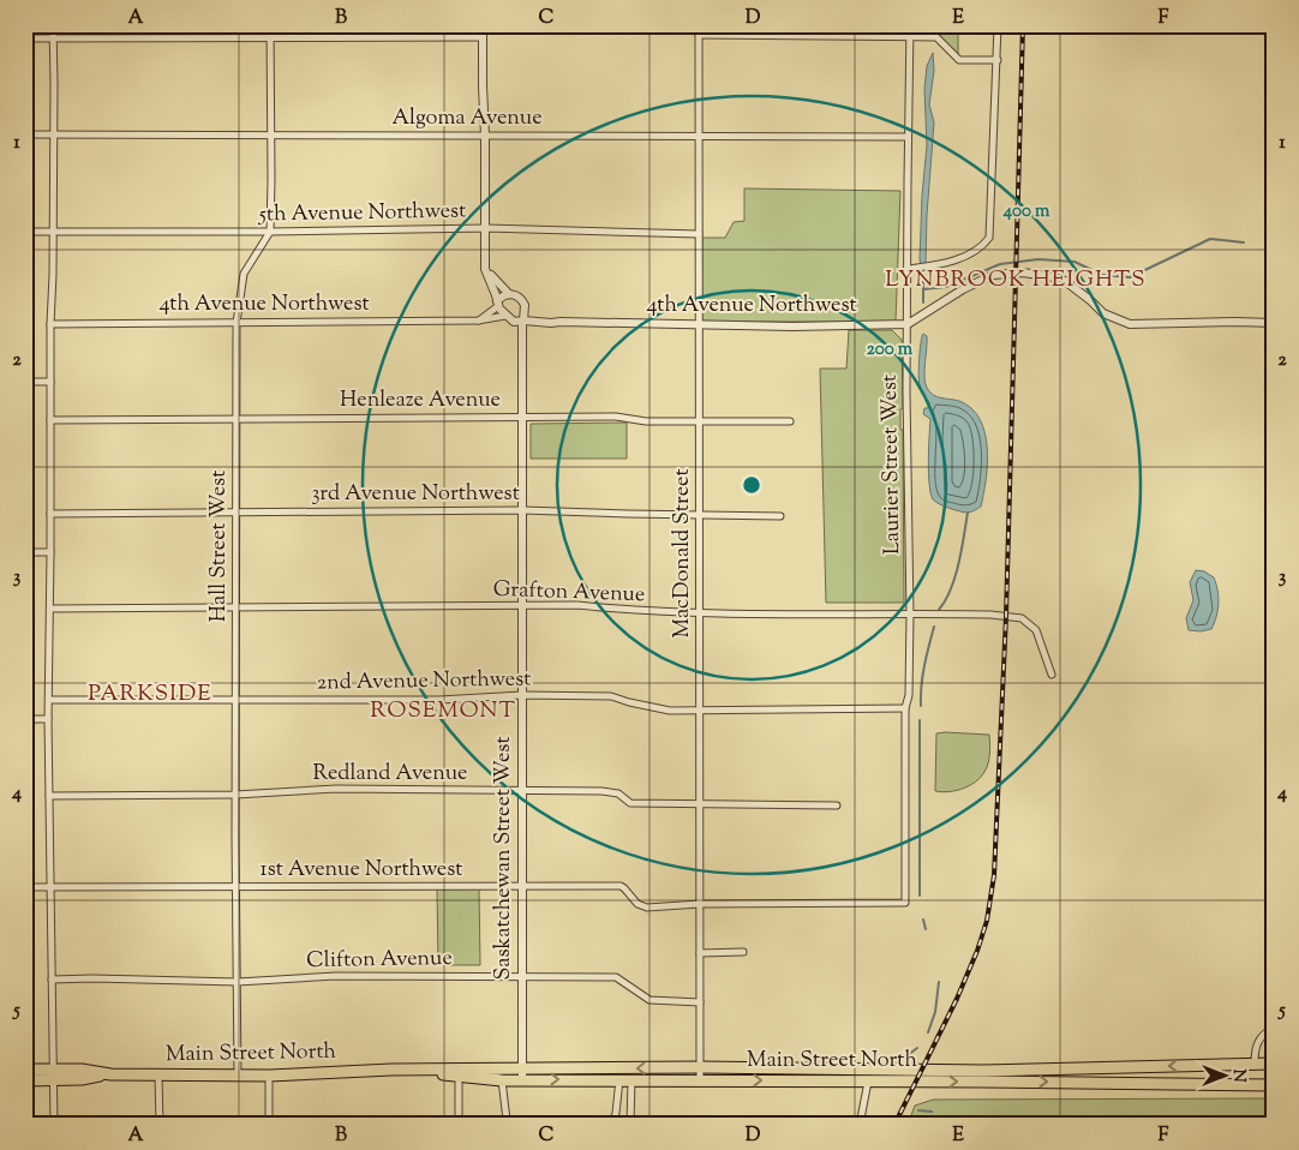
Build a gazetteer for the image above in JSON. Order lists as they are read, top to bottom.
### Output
{
  "streets": {
    "main road": ["Main Street North"],
    "street": [
      "Algoma Avenue",
      "5th Avenue Northwest",
      "4th Avenue Northwest",
      "Henleaze Avenue",
      "Laurier Street West",
      "3rd Avenue Northwest",
      "Hall Street West",
      "MacDonald Street",
      "Grafton Avenue",
      "2nd Avenue Northwest",
      "Redland Avenue",
      "Saskatchewan Street West",
      "1st Avenue Northwest",
      "Clifton Avenue"
    ]
  },
  "crossings": [
    ["Algoma Avenue", "Laurier Street West"],
    ["Algoma Avenue", "MacDonald Street"],
    ["5th Avenue Northwest", "Hall Street West"],
    ["5th Avenue Northwest", "MacDonald Street"],
    ["4th Avenue Northwest", "Laurier Street West"],
    ["4th Avenue Northwest", "Hall Street West"],
    ["4th Avenue Northwest", "MacDonald Street"],
    ["4th Avenue Northwest", "Saskatchewan Street West"],
    ["Henleaze Avenue", "Hall Street West"],
    ["Henleaze Avenue", "MacDonald Street"],
    ["Henleaze Avenue", "Saskatchewan Street West"],
    ["Laurier Street West", "Grafton Avenue"],
    ["Laurier Street West", "2nd Avenue Northwest"],
    ["Laurier Street West", "1st Avenue Northwest"],
    ["3rd Avenue Northwest", "Hall Street West"],
    ["3rd Avenue Northwest", "MacDonald Street"],
    ["3rd Avenue Northwest", "Saskatchewan Street West"],
    ["Hall Street West", "Grafton Avenue"],
    ["Hall Street West", "2nd Avenue Northwest"],
    ["Hall Street West", "Redland Avenue"],
    ["Hall Street West", "1st Avenue Northwest"],
    ["Hall Street West", "Clifton Avenue"],
    ["Hall Street West", "Main Street North"],
    ["MacDonald Street", "Grafton Avenue"],
    ["MacDonald Street", "2nd Avenue Northwest"],
    ["MacDonald Street", "Redland Avenue"],
    ["MacDonald Street", "1st Avenue Northwest"],
    ["MacDonald Street", "Clifton Avenue"],
    ["MacDonald Street", "Main Street North"],
    ["Grafton Avenue", "Saskatchewan Street West"],
    ["2nd Avenue Northwest", "Saskatchewan Street West"],
    ["Redland Avenue", "Saskatchewan Street West"],
    ["Saskatchewan Street West", "1st Avenue Northwest"],
    ["Saskatchewan Street West", "Clifton Avenue"],
    ["Saskatchewan Street West", "Main Street North"]
  ],
  "districts": ["LYNBROOK HEIGHTS", "PARKSIDE", "ROSEMONT"],
  "north": "right",
  "grid": {
    "columns": [
      "A",
      "B",
      "C",
      "D",
      "E",
      "F"
    ],
    "rows": [
      "1",
      "2",
      "3",
      "4",
      "5"
    ]
  },
  "rings": ["400 m", "200 m"]
}
